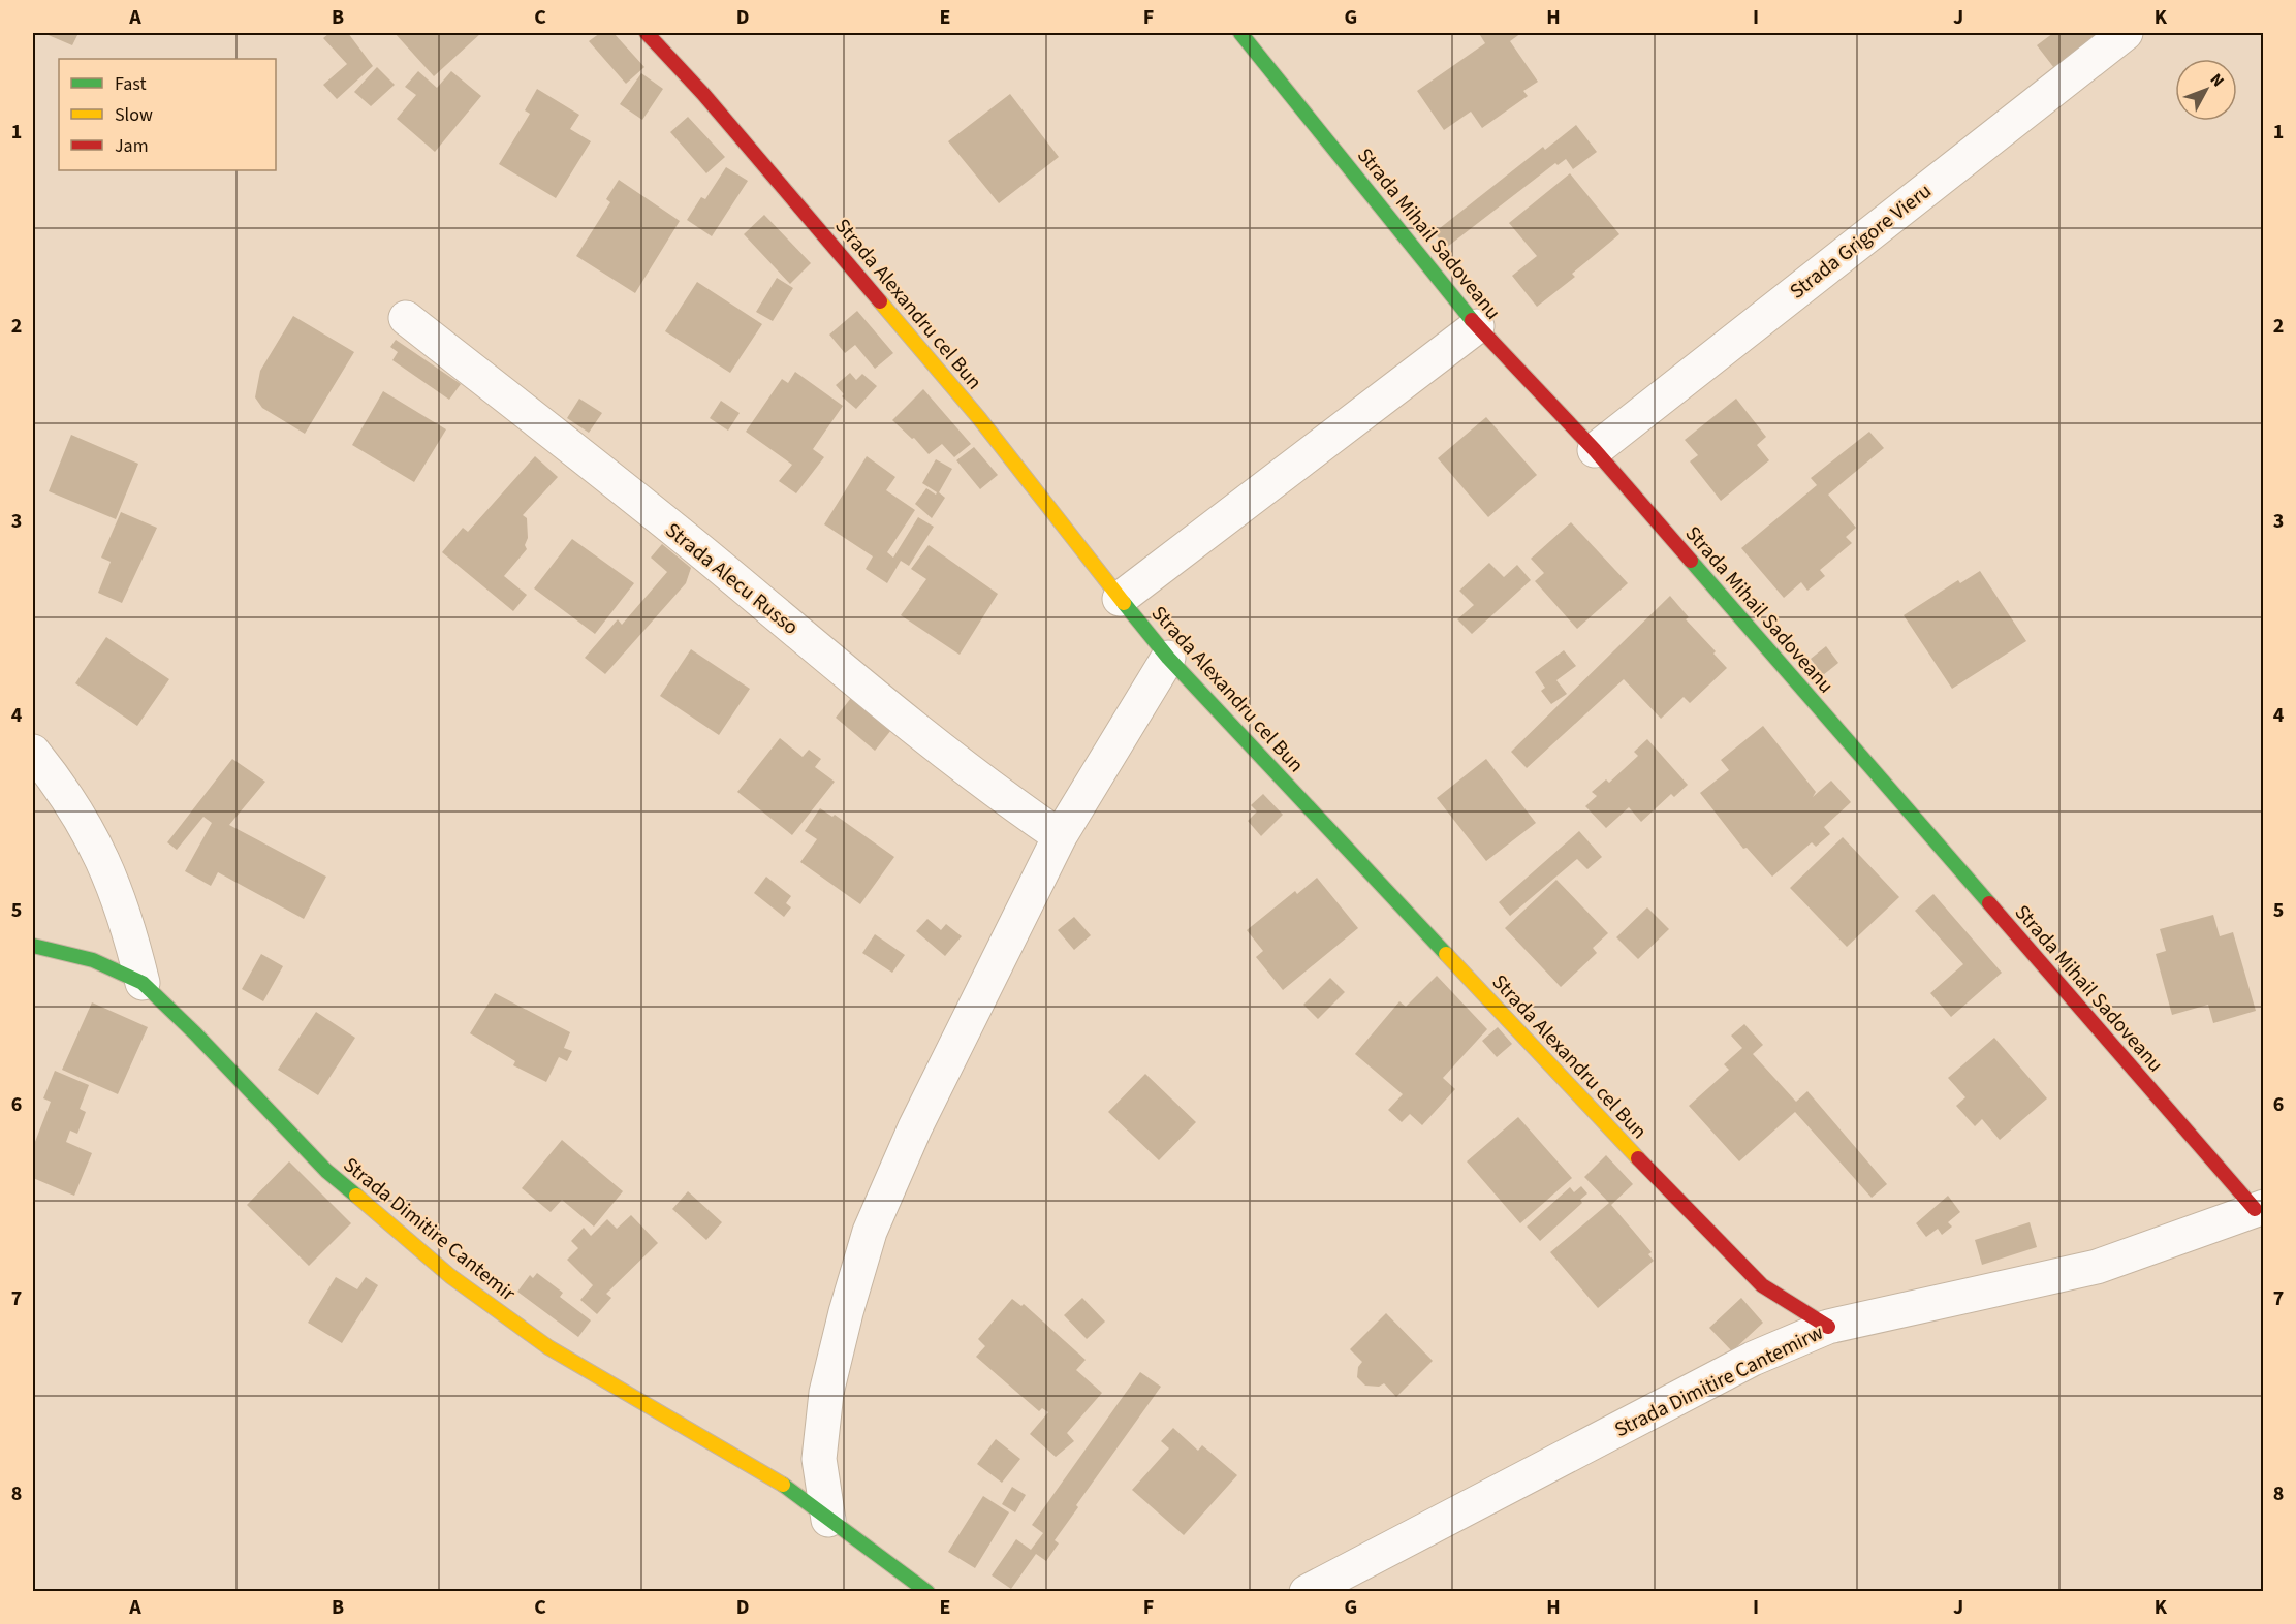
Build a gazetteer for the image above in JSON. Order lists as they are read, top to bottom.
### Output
{
  "streets": {
    "street": [
      "Strada Mihail Sadoveanu",
      "Strada Grigore Vieru",
      "Strada Alexandru cel Bun",
      "Strada Alecu Russo",
      "Strada Dimitire Cantemir",
      "Strada Dimitire Cantemirw"
    ]
  },
  "crossings": [
    ["Strada Mihail Sadoveanu", "Strada Grigore Vieru"],
    ["Strada Mihail Sadoveanu", "Strada Dimitire Cantemirw"],
    ["Strada Alexandru cel Bun", "Strada Dimitire Cantemirw"]
  ],
  "legend": ["Fast", "Slow", "Jam"],
  "north": "top right",
  "grid": {
    "columns": [
      "A",
      "B",
      "C",
      "D",
      "E",
      "F",
      "G",
      "H",
      "I",
      "J",
      "K"
    ],
    "rows": [
      "1",
      "2",
      "3",
      "4",
      "5",
      "6",
      "7",
      "8"
    ]
  }
}
